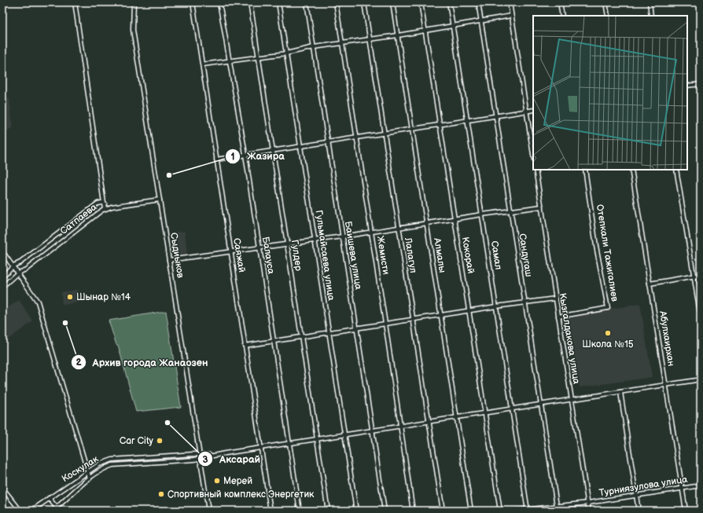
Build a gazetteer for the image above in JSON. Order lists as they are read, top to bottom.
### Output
{
  "streets": {
    "street": [
      "Сатпаева",
      "Отепкали Тажигалиев",
      "Сыдиыков",
      "Саяжай",
      "Балауса",
      "Гулдер",
      "Гульмайсаева улица",
      "Баишева улица",
      "Жемисти",
      "Лалагул",
      "Алмалы",
      "Кокорай",
      "Самал",
      "Сандугаш",
      "Кызгалдакова улица",
      "Абулхаирхан",
      "Коскулак",
      "Турниязулова улица"
    ]
  },
  "crossings": [
    ["Отепкали Тажигалиев", "Кызгалдакова улица"],
    ["Сыдиыков", "Коскулак"],
    ["Самал", "Турниязулова улица"],
    ["Сандугаш", "Турниязулова улица"],
    ["Кызгалдакова улица", "Турниязулова улица"],
    ["Абулхаирхан", "Турниязулова улица"]
  ],
  "places": [
    "Жазира",
    "Шынар №14",
    "Архив города Жанаозен",
    "Школа №15",
    "Аксарай",
    "Car City",
    "Мерей",
    "Спортивный комплекс Энергетик"
  ]
}
